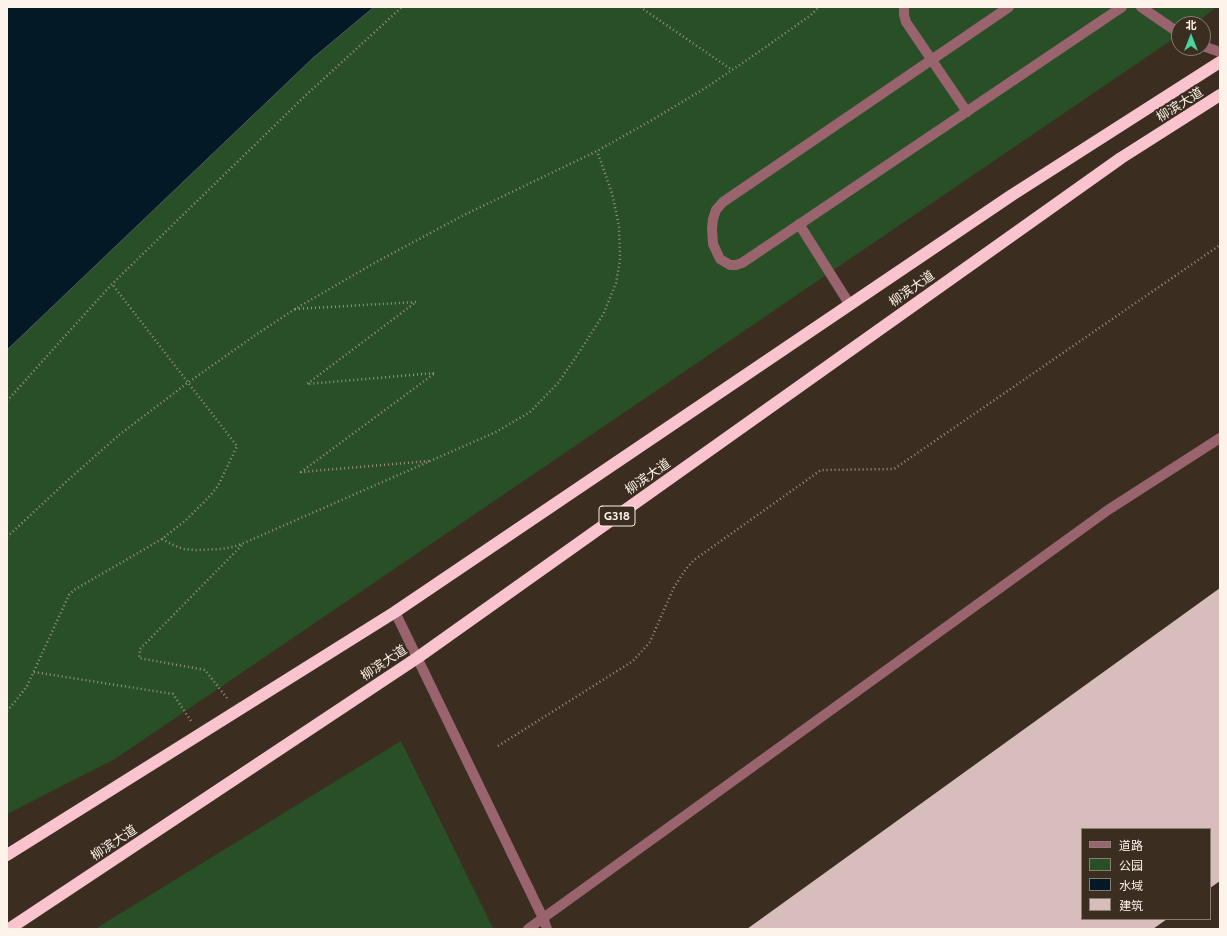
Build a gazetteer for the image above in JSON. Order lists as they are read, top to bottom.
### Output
{
  "streets": {
    "highway": ["柳滨大道", "G318"]
  },
  "legend": [
    "道路",
    "公园",
    "水域",
    "建筑"
  ],
  "north": "top"
}
